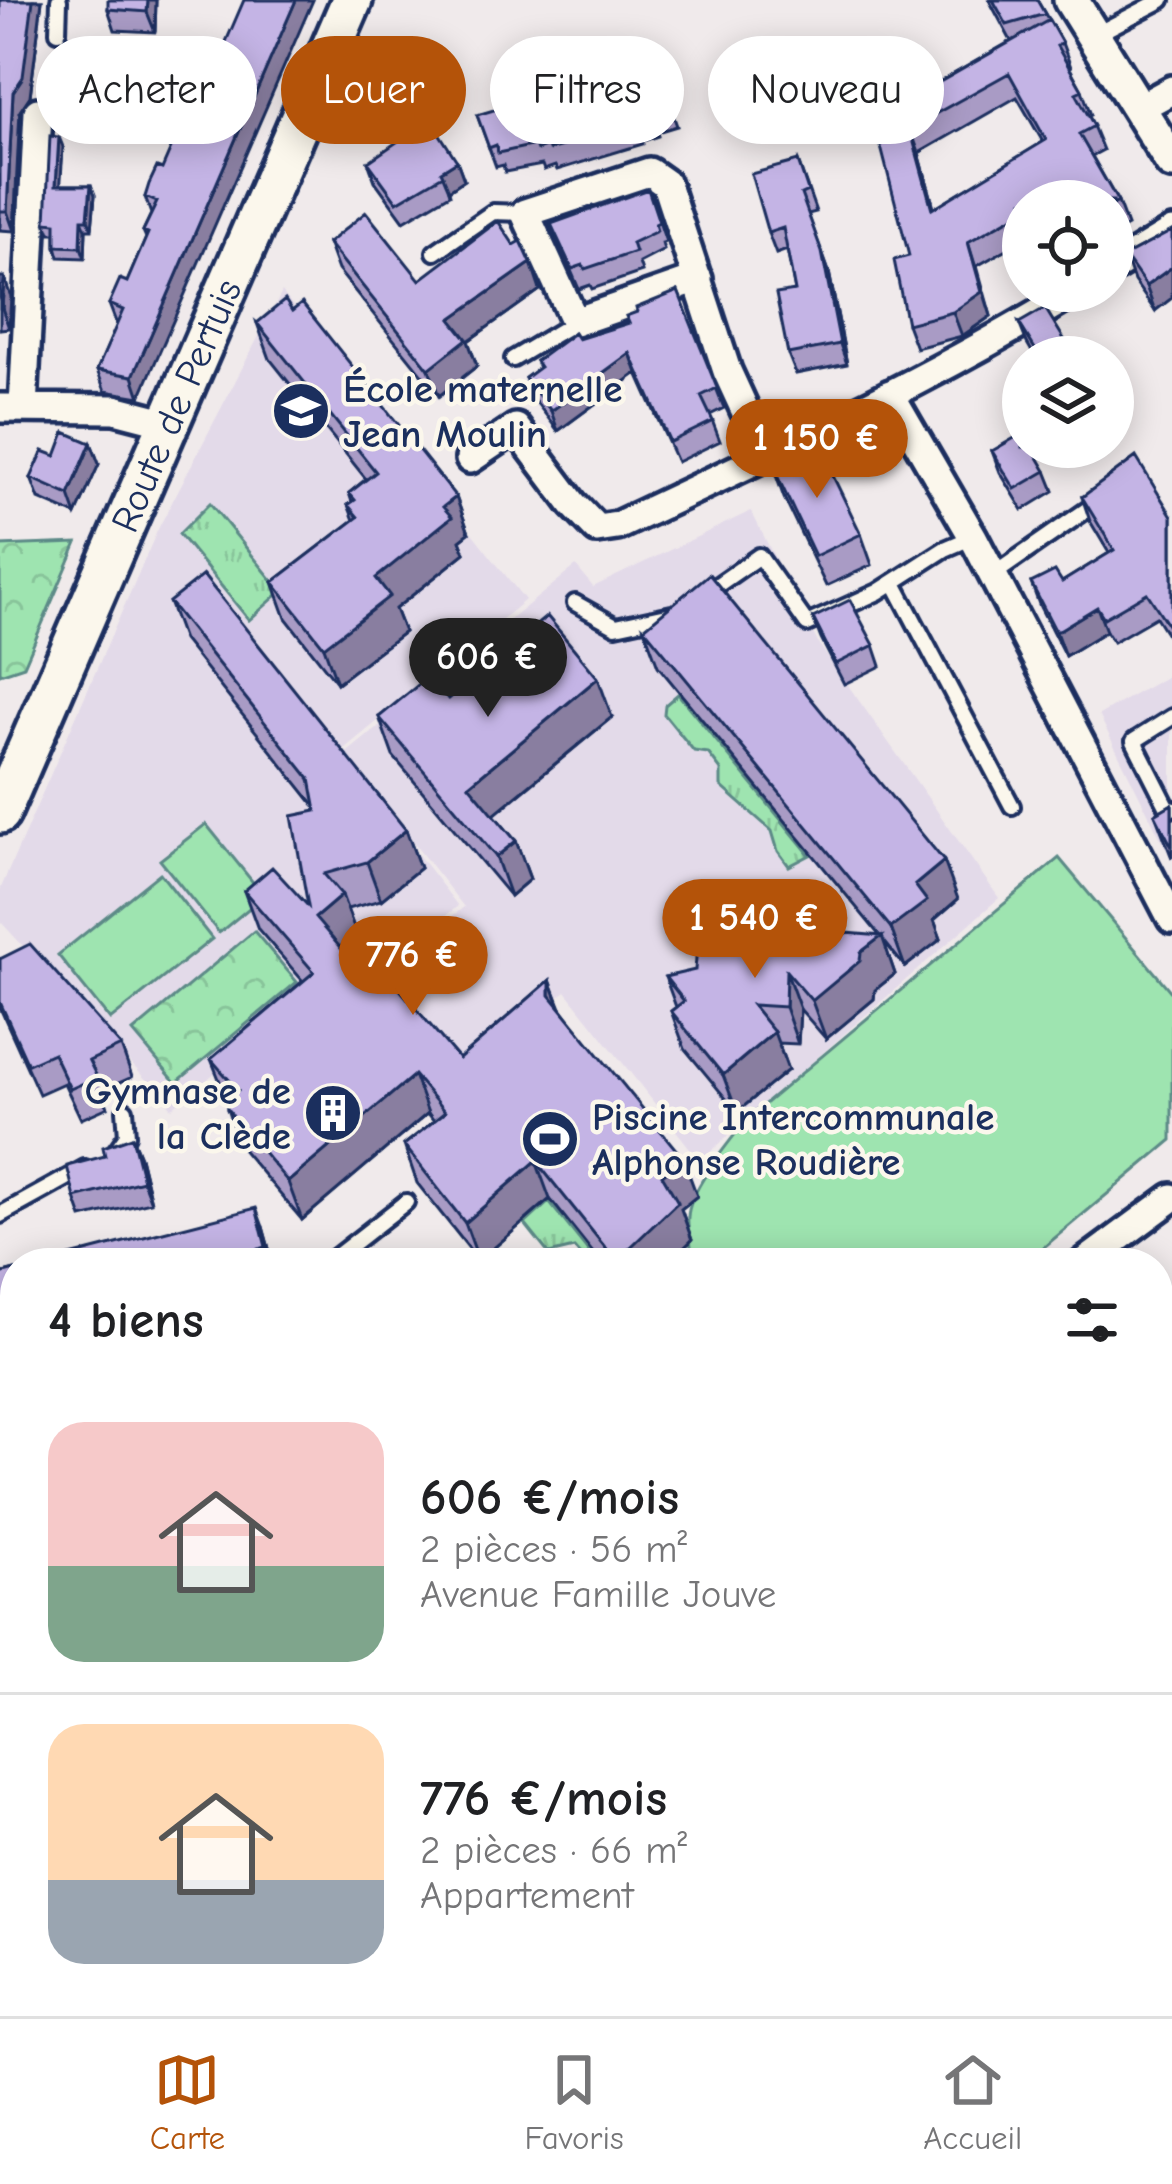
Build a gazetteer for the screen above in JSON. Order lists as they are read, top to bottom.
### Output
{
  "streets": {
    "main road": ["Route de Pertuis"]
  },
  "places": {
    "school or university": ["École maternelle Jean Moulin"],
    "building": ["Gymnase de la Clède"],
    "sports": ["Piscine Intercommunale Alphonse Roudière"]
  },
  "page": {
    "chip": [
      "Acheter",
      "Louer",
      "Filtres",
      "Nouveau"
    ],
    "price": [
      "1 150 €",
      "606 €",
      "1 540 €",
      "776 €"
    ],
    "heading": "4 biens",
    "list": [
      {
        "name": "606 €/mois",
        "note": "2 pièces · 56 m² · Avenue Famille Jouve"
      },
      {
        "name": "776 €/mois",
        "note": "2 pièces · 66 m² · Appartement"
      }
    ],
    "tabs": ["Carte", "Favoris", "Accueil"]
  }
}
